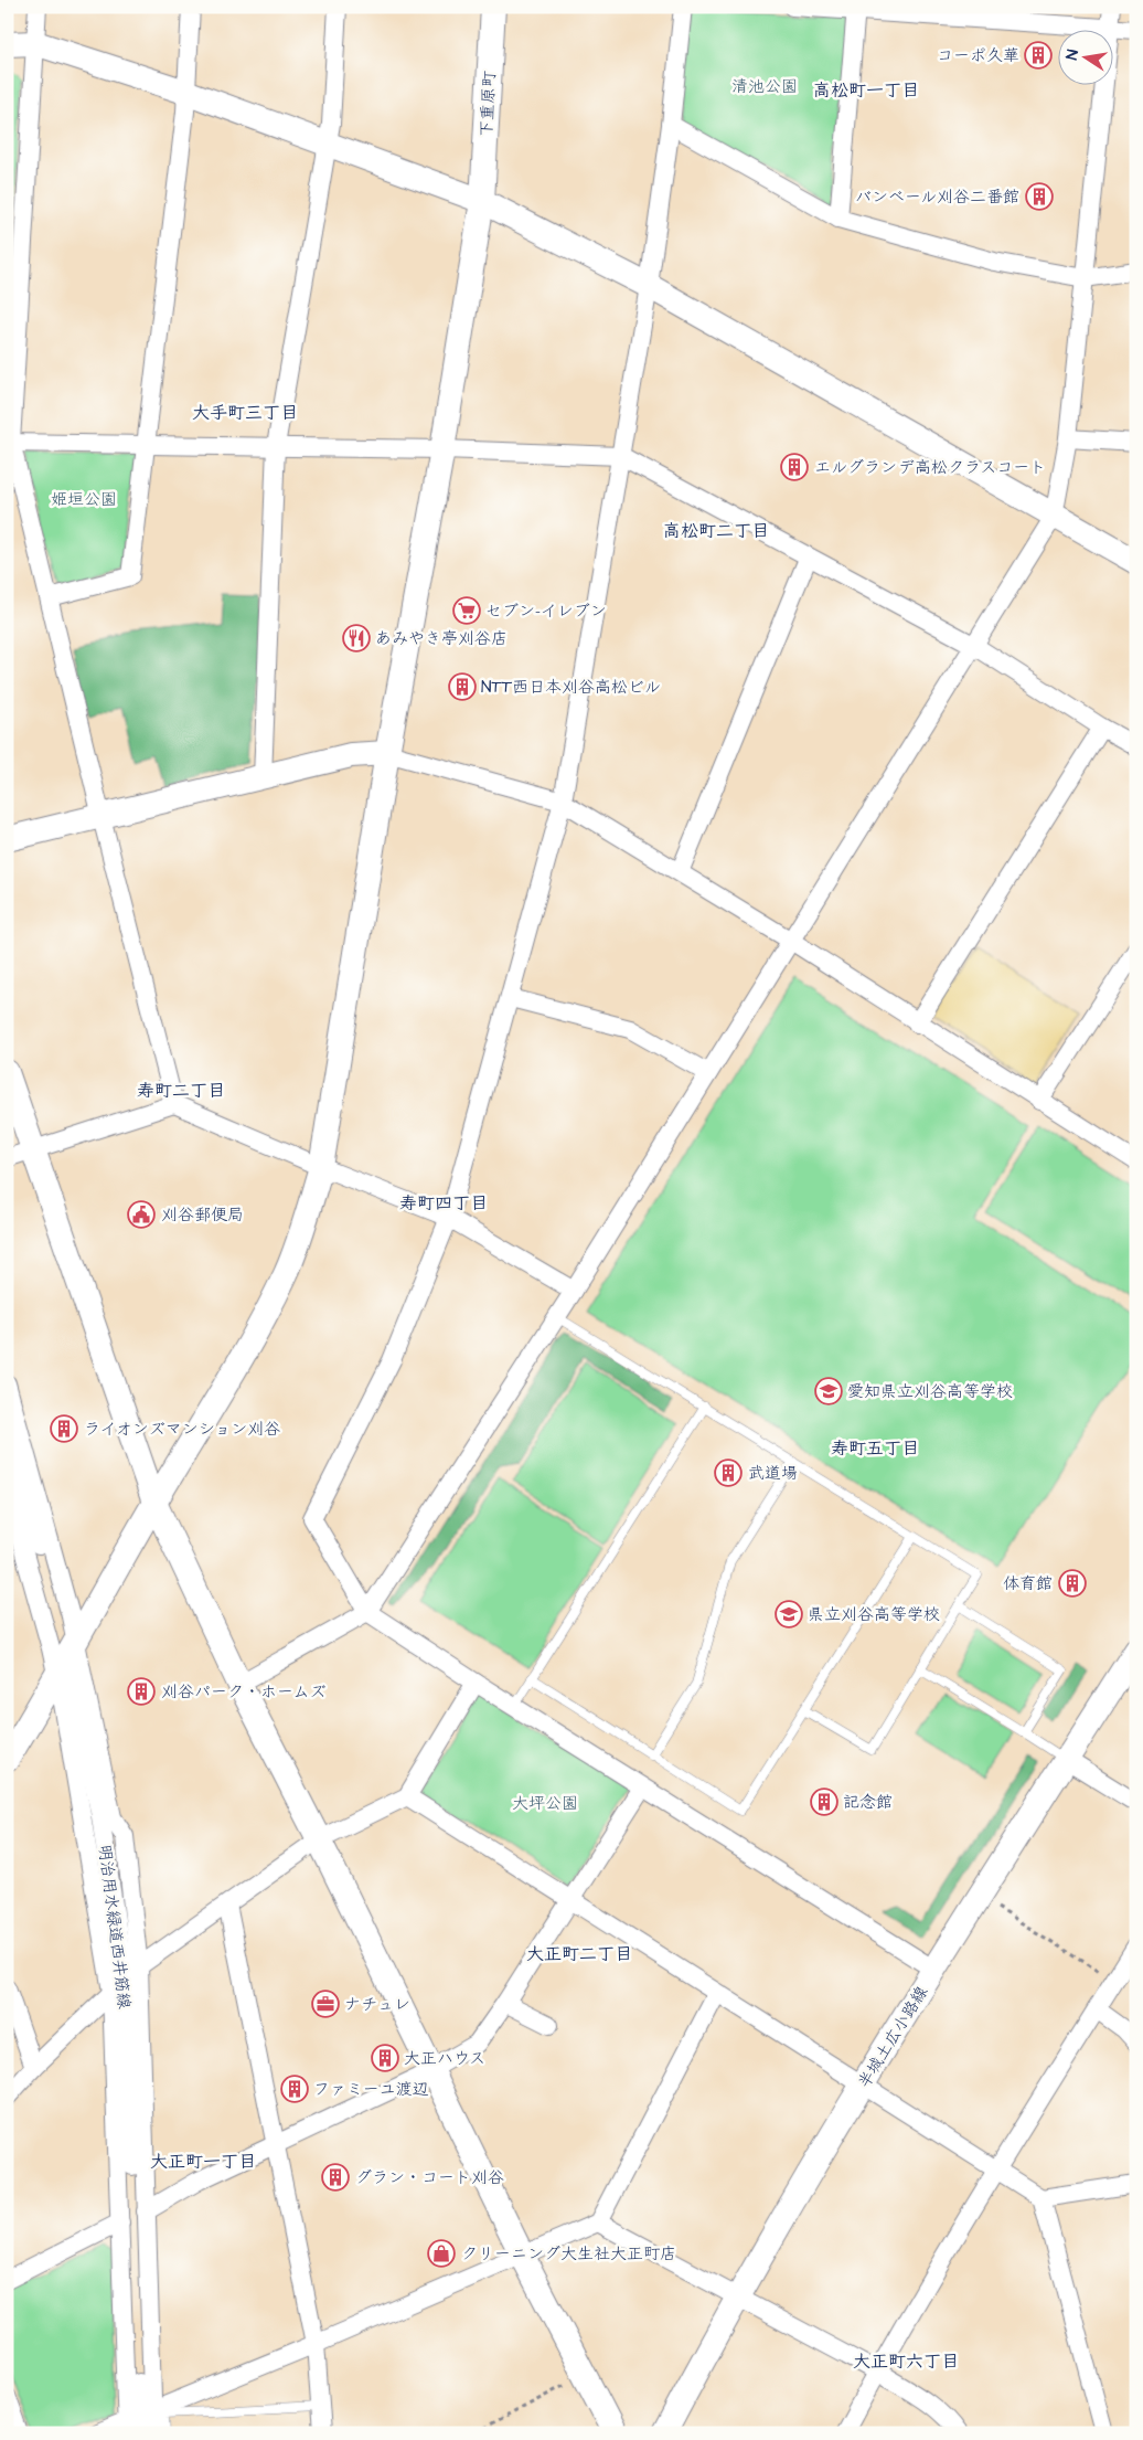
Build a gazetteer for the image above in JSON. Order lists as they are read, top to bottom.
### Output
{
  "streets": {
    "street": ["下重原町", "明治用水緑道西井筋線", "半城土広小路線"]
  },
  "districts": [
    "高松町一丁目",
    "大手町三丁目",
    "高松町二丁目",
    "寿町二丁目",
    "寿町四丁目",
    "寿町五丁目",
    "大正町二丁目",
    "大正町一丁目",
    "大正町六丁目"
  ],
  "parks": ["清池公園", "姫垣公園", "大坪公園"],
  "places": {
    "building": [
      "コーポ久華",
      "バンベール刈谷二番館",
      "エルグランデ高松クラスコート",
      "NTT西日本刈谷高松ビル",
      "ライオンズマンション刈谷",
      "武道場",
      "体育館",
      "刈谷パーク・ホームズ",
      "記念館",
      "大正ハウス",
      "ファミーユ渡辺",
      "グラン・コート刈谷"
    ],
    "supermarket": ["セブン-イレブン"],
    "restaurant": ["あみやき亭刈谷店"],
    "public building": ["刈谷郵便局"],
    "school or university": ["愛知県立刈谷高等学校", "県立刈谷高等学校"],
    "office": ["ナチュレ"],
    "shop": ["クリーニング大生社大正町店"]
  },
  "north": "left"
}
